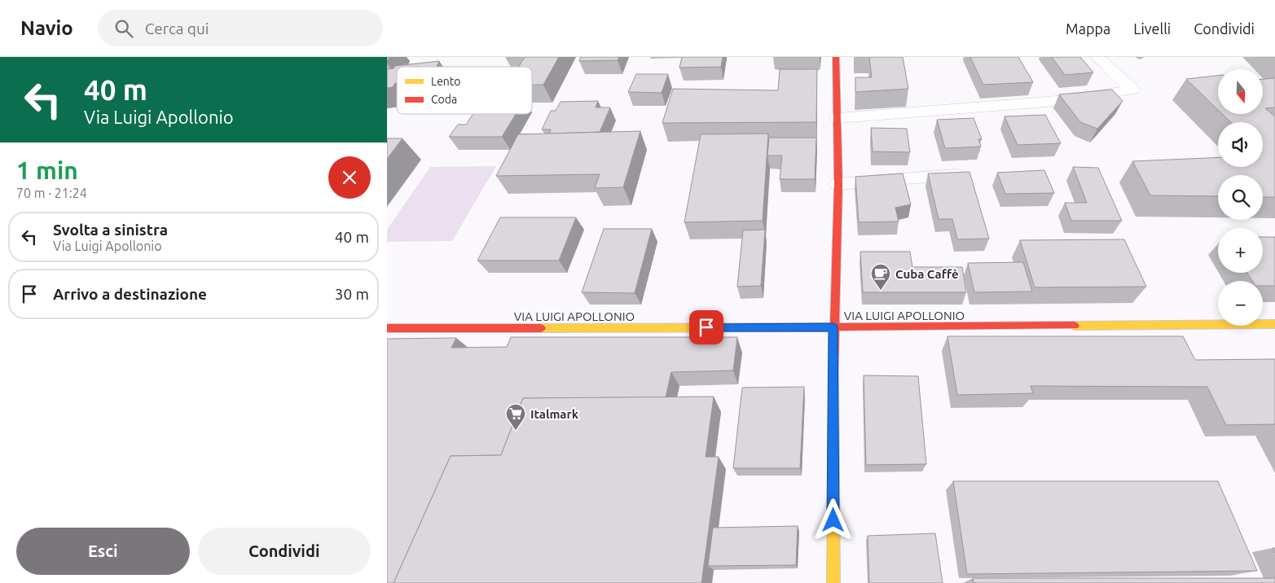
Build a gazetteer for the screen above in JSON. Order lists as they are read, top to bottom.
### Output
{
  "streets": {
    "street": ["VIA LUIGI APOLLONIO"]
  },
  "places": {
    "cafe": ["Cuba Caffè"],
    "supermarket": ["Italmark"]
  },
  "legend": ["Lento", "Coda"],
  "north": "bottom",
  "page": {
    "header": "Navio",
    "search": "Cerca qui",
    "nav": ["Mappa", "Livelli", "Condividi"],
    "turn": ["40 m", "Via Luigi Apollonio"],
    "map_buttons": ["+", "−"],
    "heading": ["1 min", "70 m · 21:24"],
    "list": [
      {
        "name": "Svolta a sinistra",
        "note": "Via Luigi Apollonio",
        "value": "40 m"
      },
      {
        "name": "Arrivo a destinazione",
        "value": "30 m"
      }
    ],
    "buttons": ["Esci", "Condividi"]
  }
}
